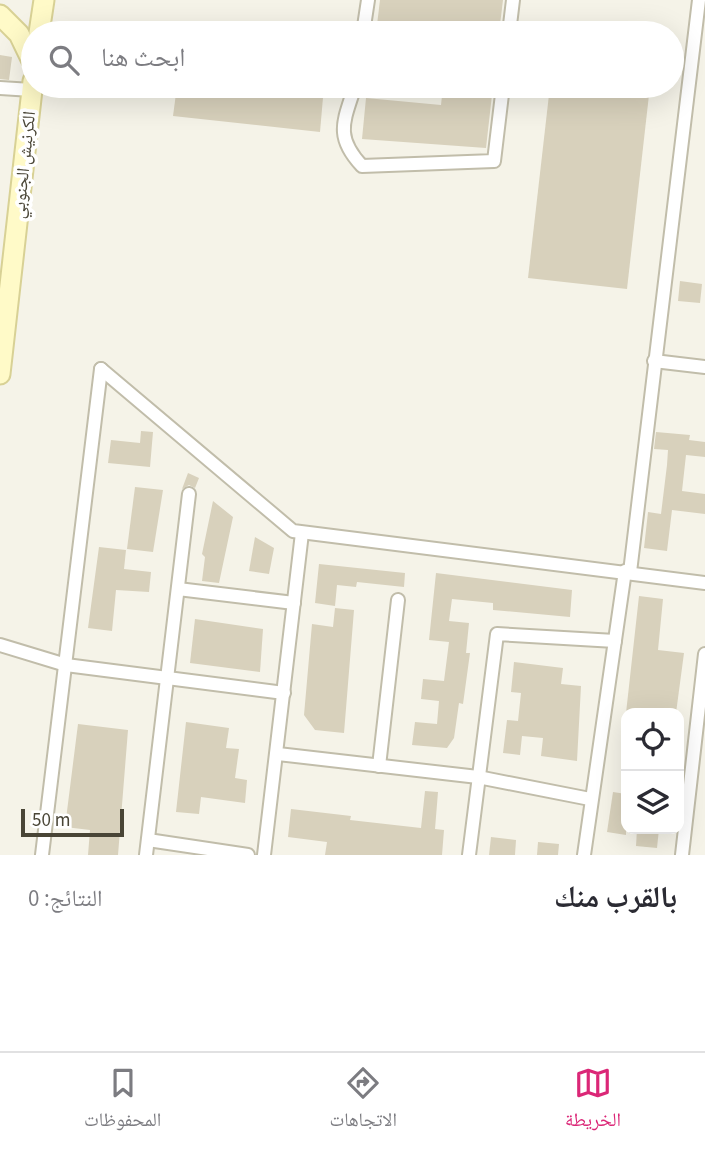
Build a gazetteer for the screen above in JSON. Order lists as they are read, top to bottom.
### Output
{
  "streets": {
    "main road": ["الكرنيش الجنوبي"]
  },
  "scale_bar": "50 m",
  "page": {
    "search": "ابحث هنا",
    "scale": "50 m",
    "heading": ["بالقرب منك", "النتائج: 0"],
    "nav": ["الخريطة", "الاتجاهات", "المحفوظات"]
  }
}
